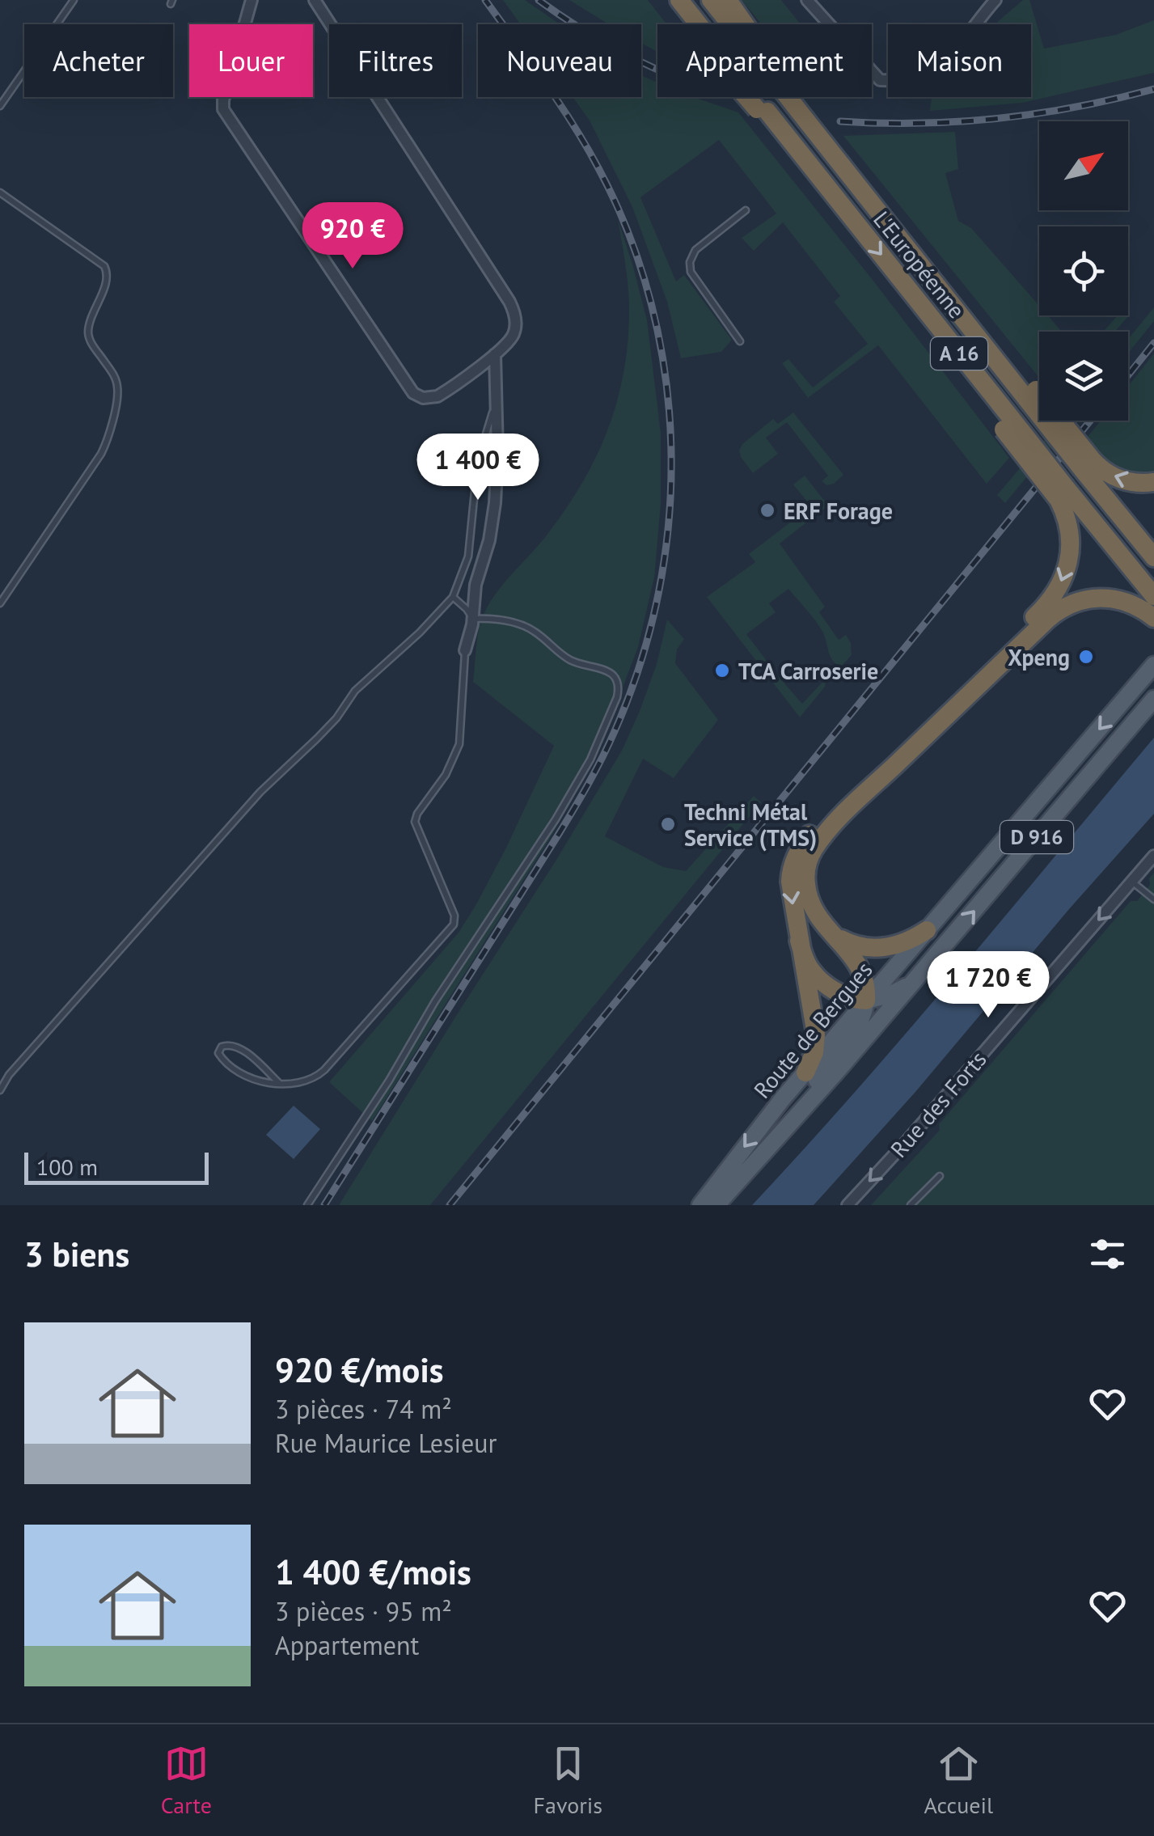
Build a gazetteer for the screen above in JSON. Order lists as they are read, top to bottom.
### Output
{
  "streets": {
    "highway": ["L'Européenne", "A 16"],
    "main road": ["D 916", "Route de Bergues"],
    "street": ["Rue des Forts"]
  },
  "one_way": ["Rue des Forts"],
  "places": [
    "ERF Forage",
    "Xpeng",
    "TCA Carroserie",
    "Techni Métal Service (TMS)"
  ],
  "scale_bar": "100 m",
  "north": "top right",
  "page": {
    "chip": [
      "Acheter",
      "Louer",
      "Filtres",
      "Nouveau",
      "Appartement",
      "Maison"
    ],
    "price": ["920 €", "1 400 €", "1 720 €"],
    "scale": "100 m",
    "heading": "3 biens",
    "list": [
      {
        "name": "920 €/mois",
        "note": "3 pièces · 74 m² · Rue Maurice Lesieur"
      },
      {
        "name": "1 400 €/mois",
        "note": "3 pièces · 95 m² · Appartement"
      }
    ],
    "tabs": ["Carte", "Favoris", "Accueil"]
  }
}
